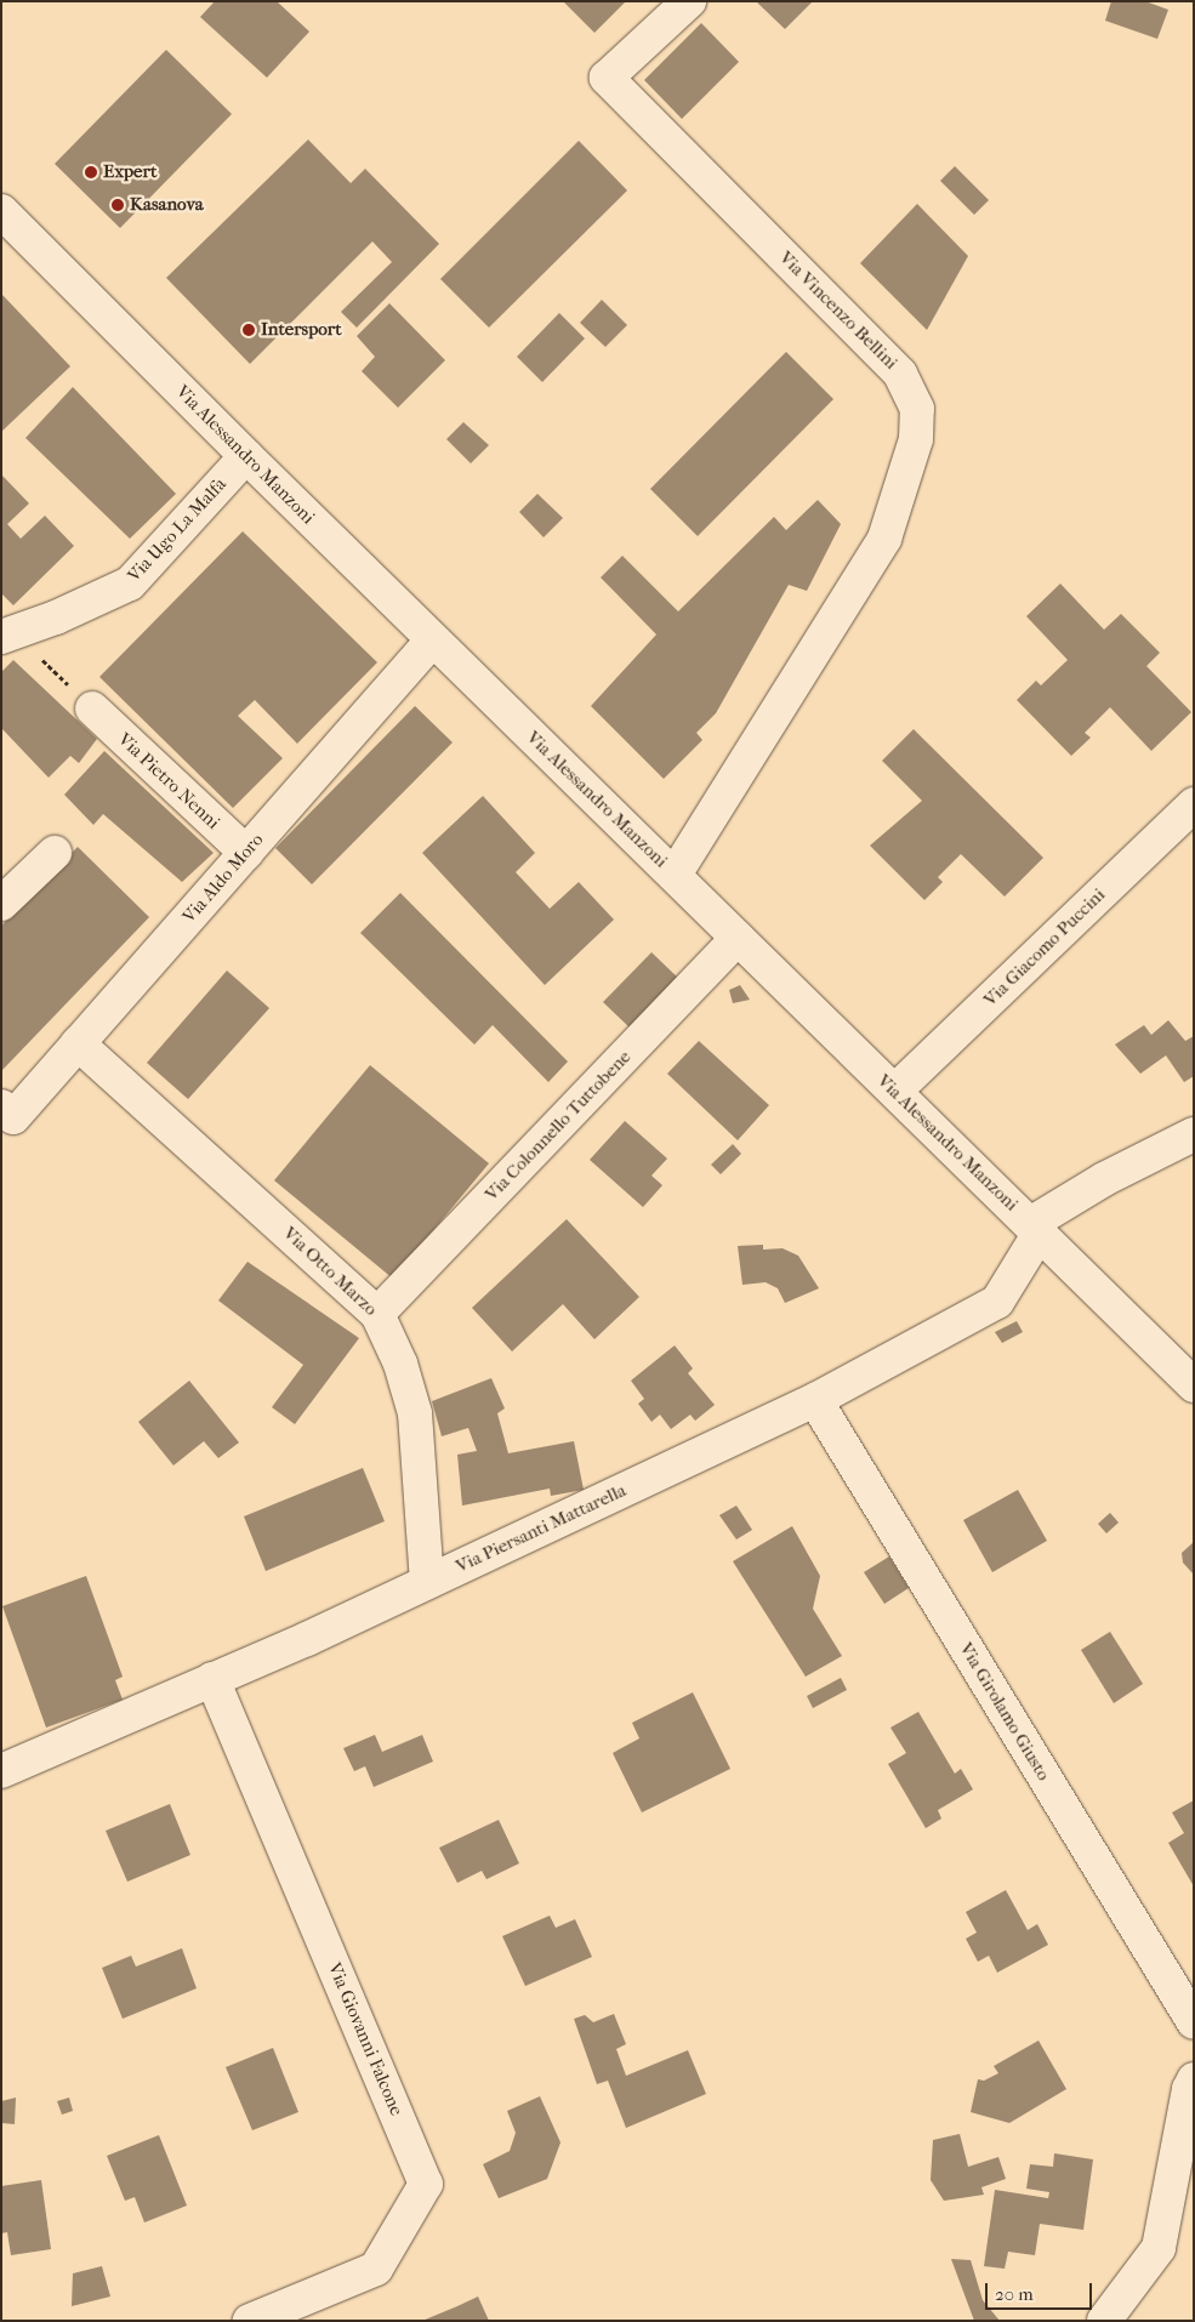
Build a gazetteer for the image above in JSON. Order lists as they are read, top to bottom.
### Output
{
  "streets": {
    "street": [
      "Via Vincenzo Bellini",
      "Via Alessandro Manzoni",
      "Via Ugo La Malfa",
      "Via Pietro Nenni",
      "Via Aldo Moro",
      "Via Giacomo Puccini",
      "Via Colonnello Tuttobene",
      "Via Otto Marzo",
      "Via Piersanti Mattarella",
      "Via Girolamo Giusto",
      "Via Giovanni Falcone"
    ]
  },
  "crossings": [
    ["Via Vincenzo Bellini", "Via Alessandro Manzoni"],
    ["Via Alessandro Manzoni", "Via Ugo La Malfa"],
    ["Via Alessandro Manzoni", "Via Aldo Moro"],
    ["Via Alessandro Manzoni", "Via Giacomo Puccini"],
    ["Via Alessandro Manzoni", "Via Colonnello Tuttobene"],
    ["Via Alessandro Manzoni", "Via Piersanti Mattarella"],
    ["Via Pietro Nenni", "Via Aldo Moro"],
    ["Via Aldo Moro", "Via Otto Marzo"],
    ["Via Colonnello Tuttobene", "Via Otto Marzo"],
    ["Via Otto Marzo", "Via Piersanti Mattarella"],
    ["Via Piersanti Mattarella", "Via Girolamo Giusto"],
    ["Via Piersanti Mattarella", "Via Giovanni Falcone"]
  ],
  "places": ["Expert", "Kasanova", "Intersport"],
  "scale_bar": "20 m"
}
